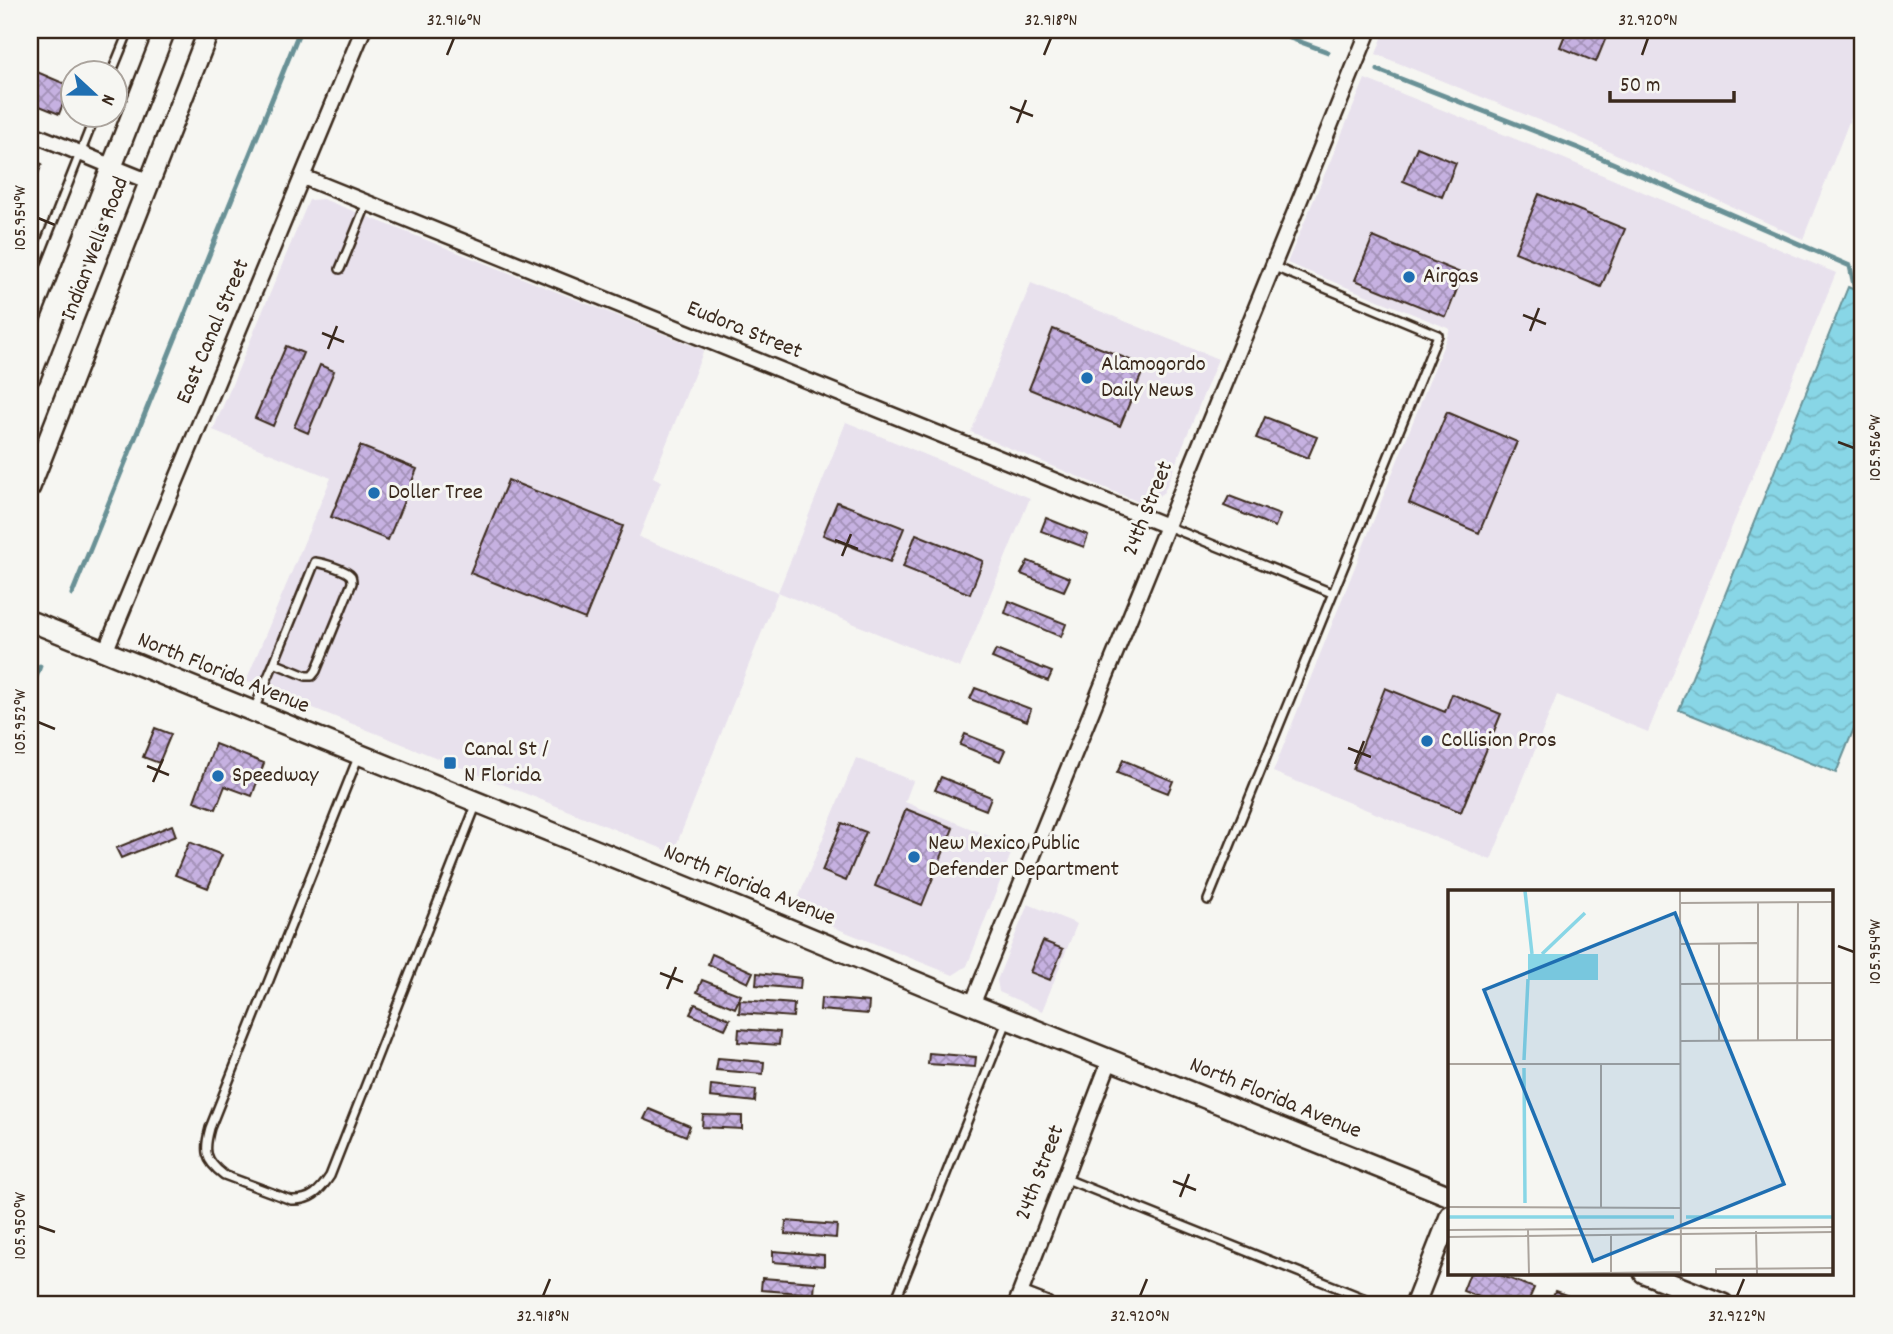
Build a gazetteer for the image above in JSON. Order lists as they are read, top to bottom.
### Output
{
  "streets": {
    "main road": ["Indian Wells Road", "North Florida Avenue"],
    "street": ["Eudora Street", "East Canal Street", "24th Street"]
  },
  "crossings": [
    ["Eudora Street", "East Canal Street"],
    ["Eudora Street", "24th Street"],
    ["East Canal Street", "North Florida Avenue"],
    ["24th Street", "North Florida Avenue"]
  ],
  "places": {
    "other": [
      "Airgas",
      "Alamogordo Daily News",
      "Doller Tree",
      "Collision Pros",
      "Speedway",
      "New Mexico Public Defender Department"
    ],
    "transit": ["Canal St / N Florida"]
  },
  "scale_bar": "50 m",
  "north": "right",
  "coordinates": [
    "32.916°N",
    "32.918°N",
    "32.920°N",
    "105.954°W",
    "105.956°W",
    "105.952°W",
    "105.950°W",
    "32.922°N"
  ]
}
